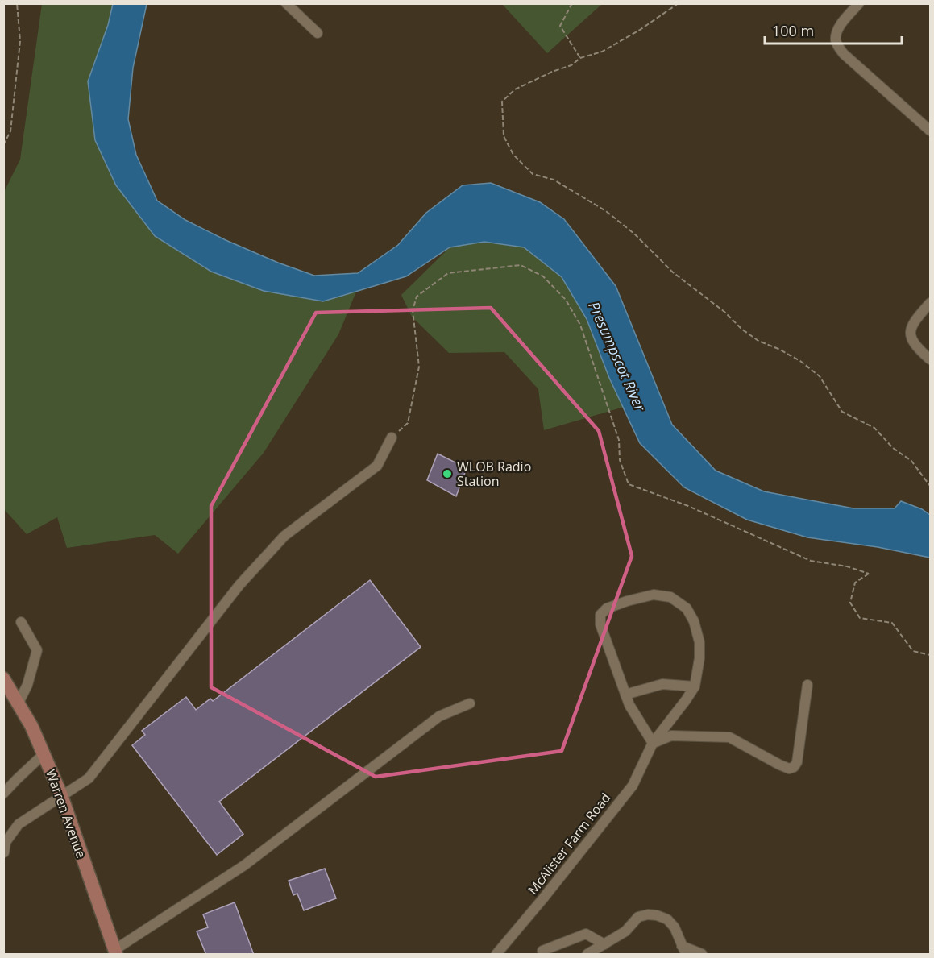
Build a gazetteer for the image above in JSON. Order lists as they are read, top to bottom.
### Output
{
  "streets": {
    "main road": ["Warren Avenue"],
    "street": ["McAlister Farm Road"]
  },
  "water": ["Presumpscot River"],
  "places": ["WLOB Radio Station"],
  "scale_bar": "100 m"
}
